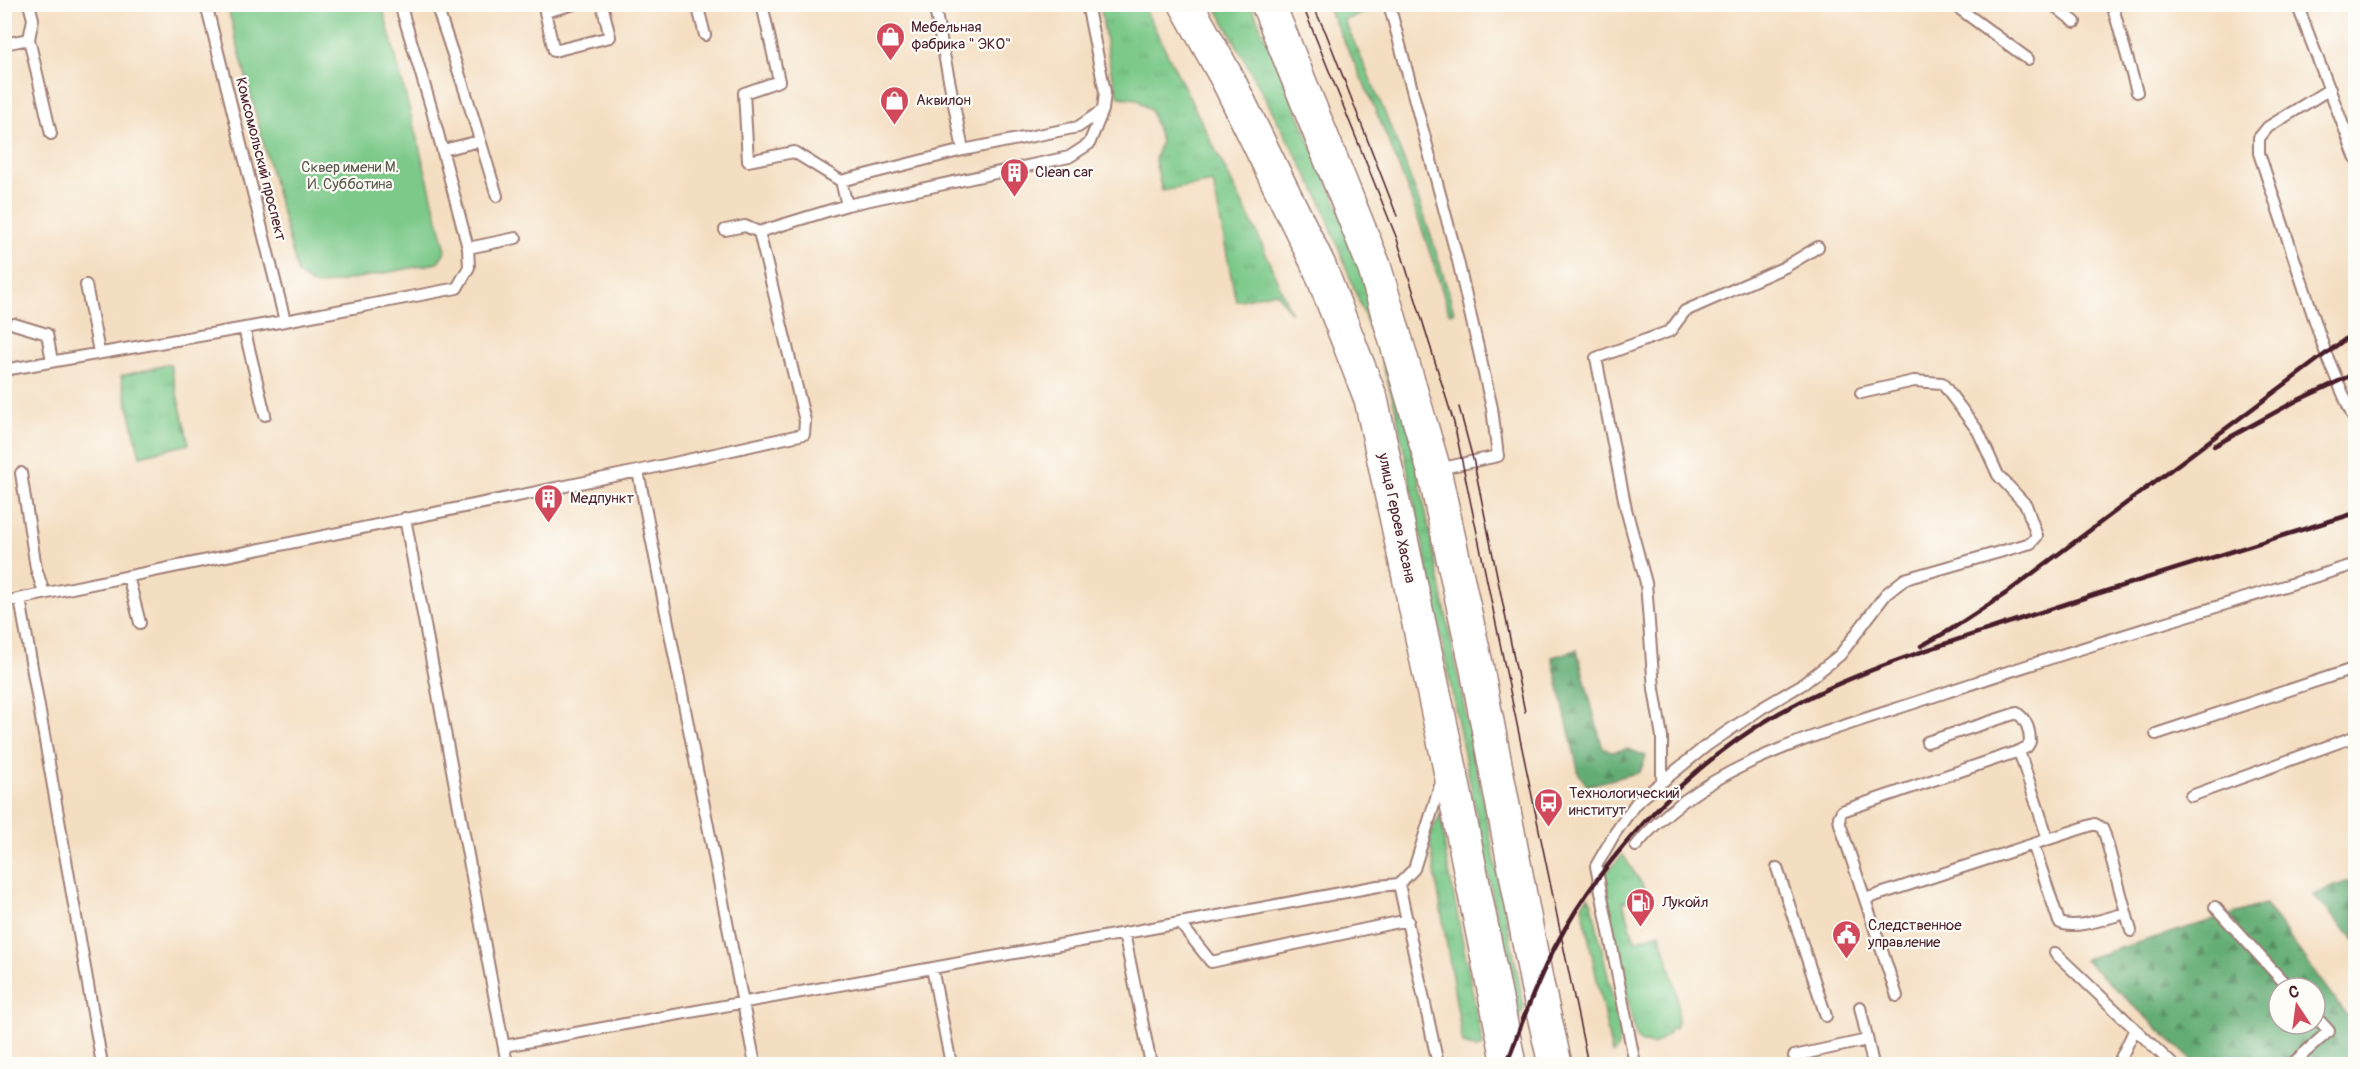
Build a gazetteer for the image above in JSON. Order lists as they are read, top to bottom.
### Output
{
  "streets": {
    "main road": ["улица Героев Хасана"],
    "lane": ["Комсомольский проспект"]
  },
  "parks": ["Сквер имени М. И. Субботина"],
  "places": {
    "shop": ["Мебельная фабрика \" ЭКО\"", "Аквилон"],
    "building": ["Clean car", "Медпункт"],
    "bus stop": ["Технологический институт"],
    "fuel station": ["Лукойл"],
    "public building": ["Следственное управление"]
  },
  "north": "top"
}
